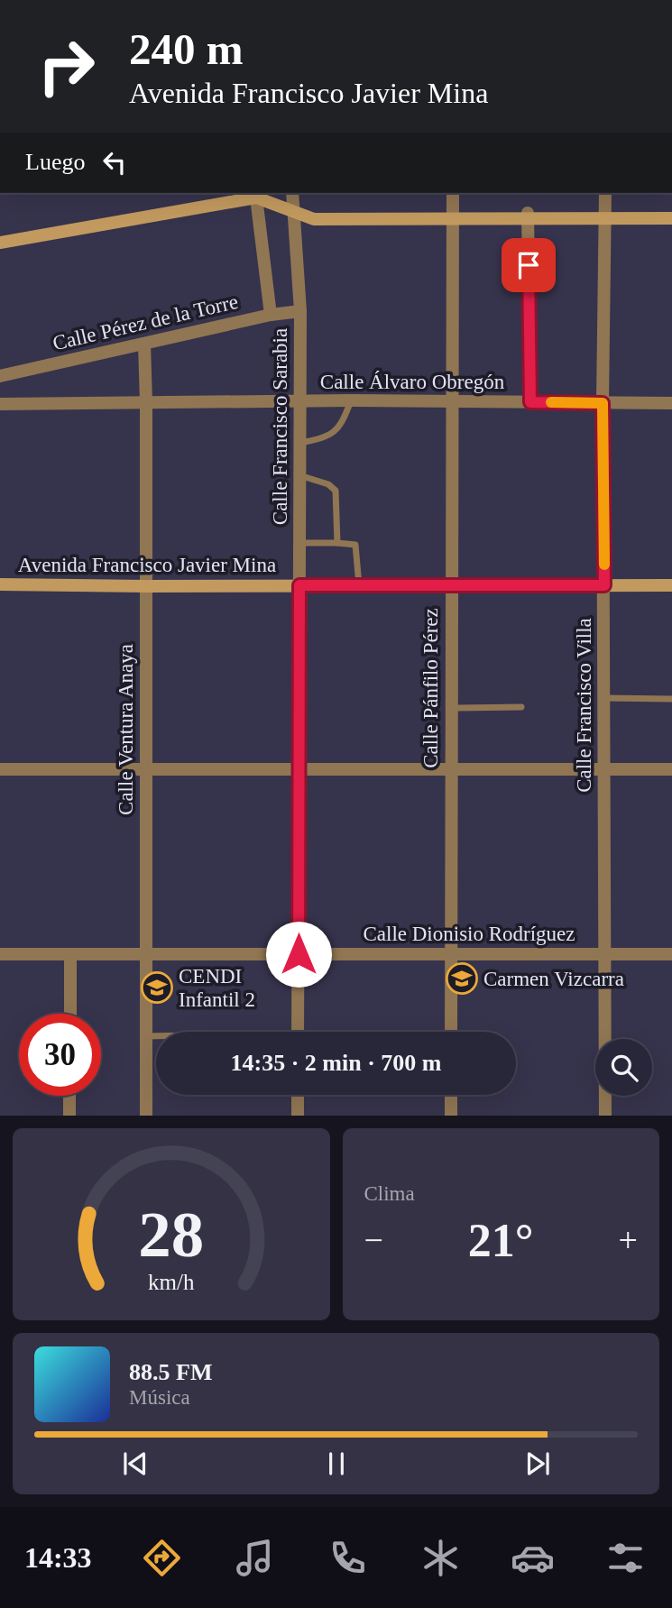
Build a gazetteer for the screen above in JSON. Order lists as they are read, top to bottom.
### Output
{
  "streets": {
    "main road": ["Avenida Francisco Javier Mina"],
    "street": [
      "Calle Pérez de la Torre",
      "Calle Álvaro Obregón",
      "Calle Francisco Sarabia",
      "Calle Pánfilo Pérez",
      "Calle Francisco Villa",
      "Calle Ventura Anaya",
      "Calle Dionisio Rodríguez"
    ]
  },
  "crossings": [
    ["Calle Pérez de la Torre", "Calle Francisco Sarabia"],
    ["Calle Pérez de la Torre", "Calle Ventura Anaya"],
    ["Calle Álvaro Obregón", "Calle Francisco Sarabia"],
    ["Calle Álvaro Obregón", "Calle Pánfilo Pérez"],
    ["Calle Álvaro Obregón", "Calle Francisco Villa"],
    ["Calle Álvaro Obregón", "Calle Ventura Anaya"],
    ["Calle Francisco Sarabia", "Avenida Francisco Javier Mina"],
    ["Calle Francisco Sarabia", "Calle Dionisio Rodríguez"],
    ["Avenida Francisco Javier Mina", "Calle Pánfilo Pérez"],
    ["Avenida Francisco Javier Mina", "Calle Francisco Villa"],
    ["Avenida Francisco Javier Mina", "Calle Ventura Anaya"],
    ["Calle Pánfilo Pérez", "Calle Dionisio Rodríguez"],
    ["Calle Francisco Villa", "Calle Dionisio Rodríguez"],
    ["Calle Ventura Anaya", "Calle Dionisio Rodríguez"]
  ],
  "places": {
    "school or university": ["Carmen Vizcarra", "CENDI Infantil 2"]
  },
  "page": {
    "turn": ["240 m", "Avenida Francisco Javier Mina"],
    "then": "Luego",
    "limit": "30",
    "trip": "14:35 · 2 min · 700 m",
    "tile": "Clima",
    "heat": ["−", "21°", "+"],
    "song": ["88.5 FM", "Música"],
    "tabs": "14:33",
    "gauge": ["28", "km/h"]
  }
}
